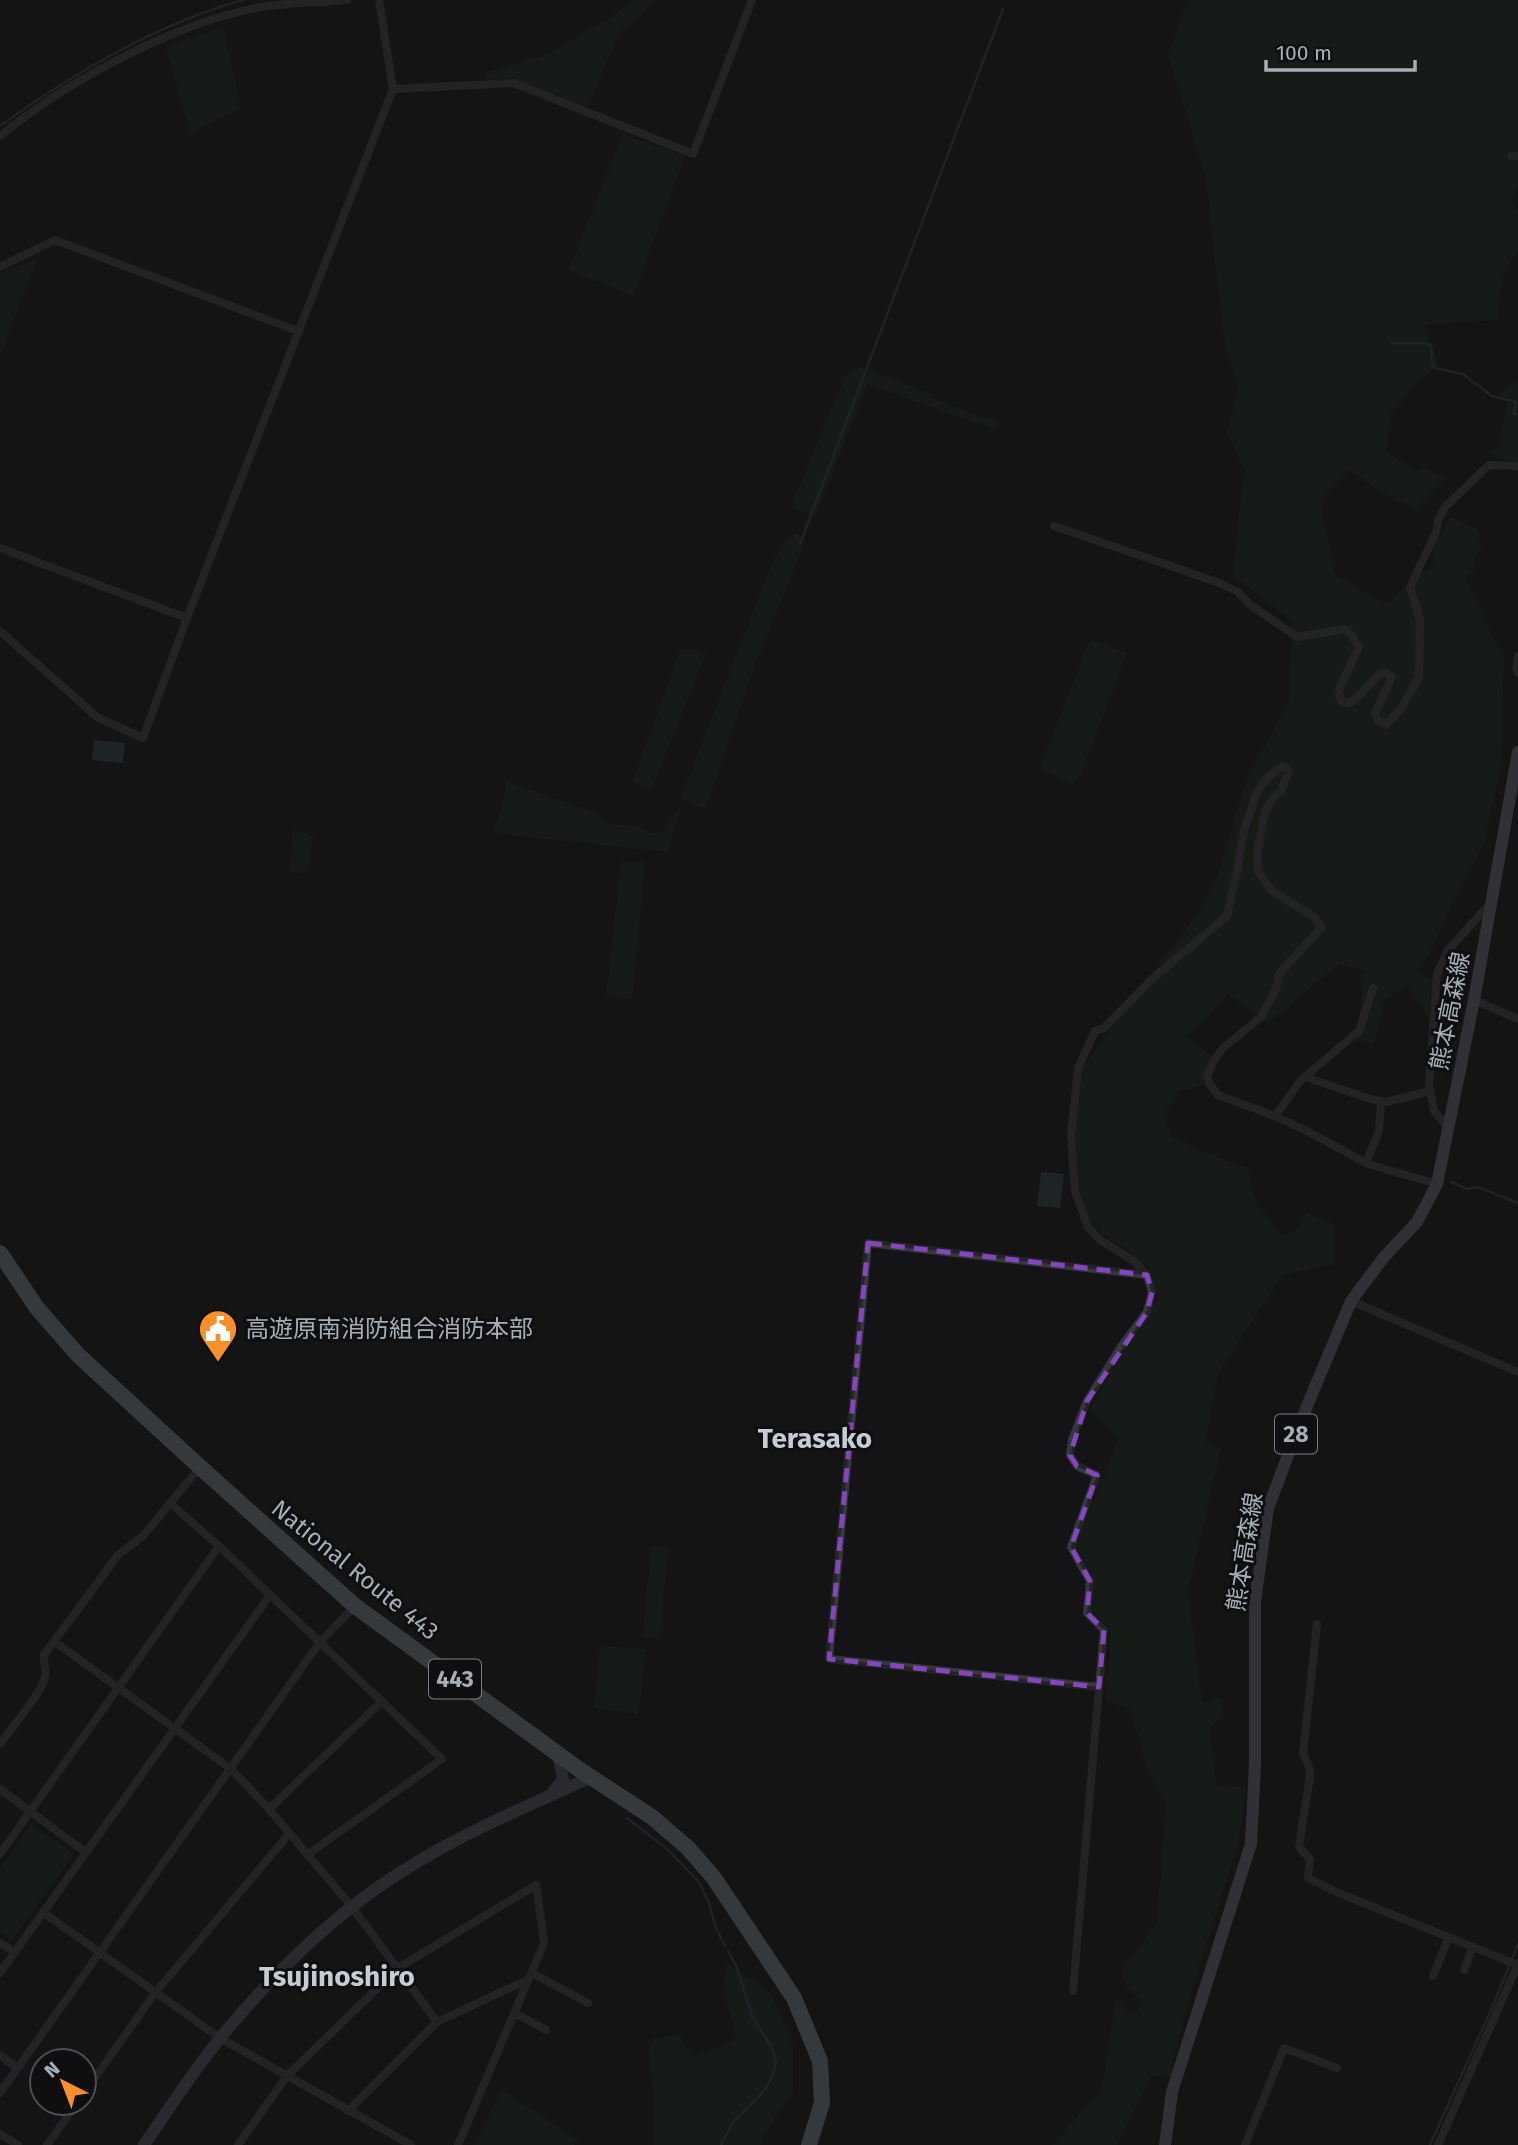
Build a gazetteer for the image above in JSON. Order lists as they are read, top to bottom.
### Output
{
  "streets": {
    "highway": ["National Route 443", "443"],
    "main road": ["熊本高森線", "28"]
  },
  "districts": ["Terasako", "Tsujinoshiro"],
  "places": {
    "public building": ["高遊原南消防組合消防本部"]
  },
  "scale_bar": "100 m",
  "north": "top left"
}
